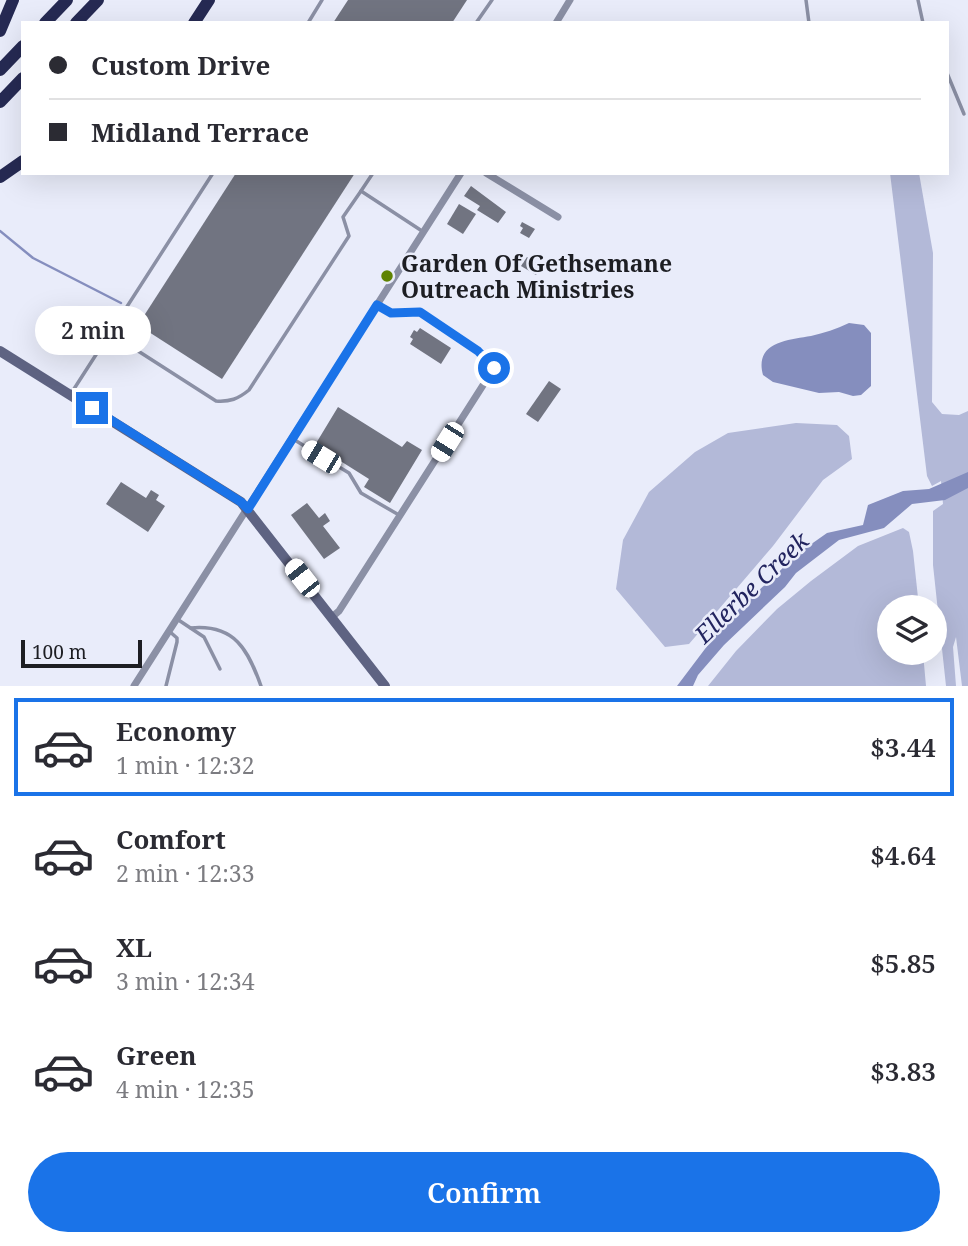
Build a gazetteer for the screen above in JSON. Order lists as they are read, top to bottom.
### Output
{
  "water": ["Ellerbe Creek"],
  "places": ["Garden Of Gethsemane Outreach Ministries"],
  "scale_bar": "100 m",
  "page": {
    "banner": ["Custom Drive", "Midland Terrace"],
    "bubble": "2 min",
    "scale": "100 m",
    "list": [
      {
        "name": "Economy",
        "note": "1 min · 12:32",
        "value": "$3.44"
      },
      {
        "name": "Comfort",
        "note": "2 min · 12:33",
        "value": "$4.64"
      },
      {
        "name": "XL",
        "note": "3 min · 12:34",
        "value": "$5.85"
      },
      {
        "name": "Green",
        "note": "4 min · 12:35",
        "value": "$3.83"
      }
    ],
    "buttons": "Confirm"
  }
}
